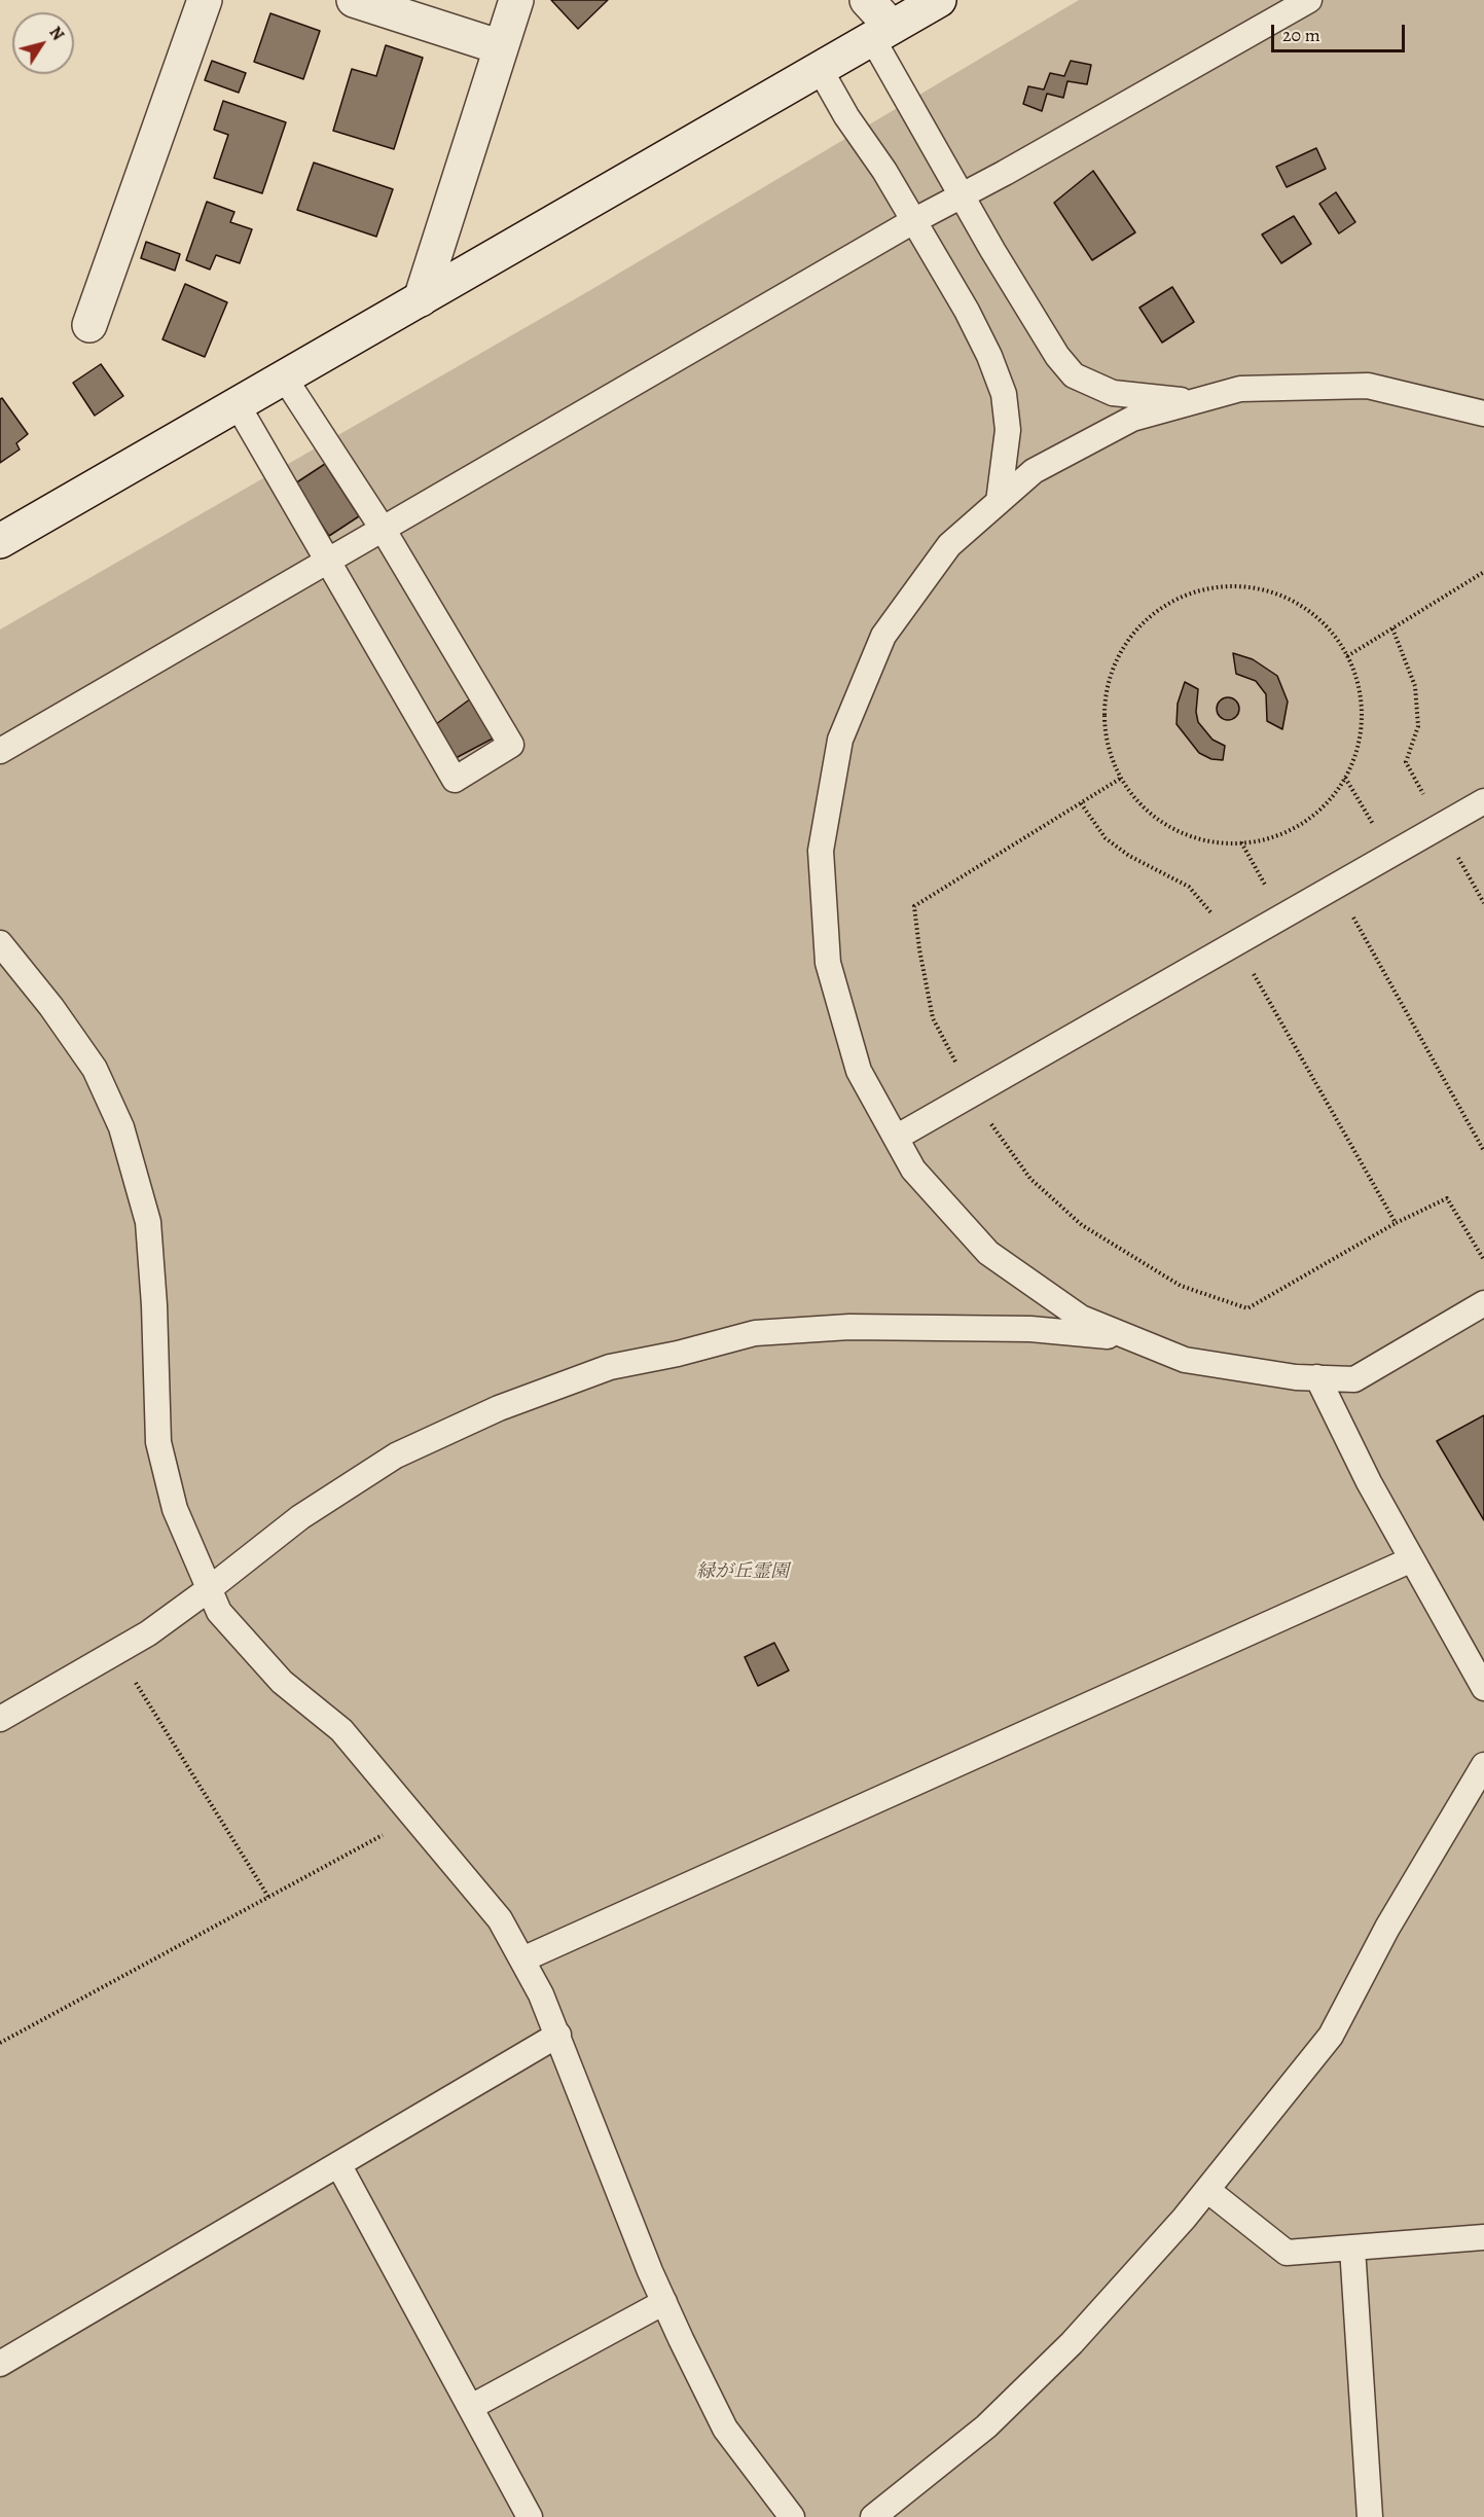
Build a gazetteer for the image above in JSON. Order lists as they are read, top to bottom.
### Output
{
  "parks": ["緑が丘霊園"],
  "scale_bar": "20 m",
  "north": "top right"
}
